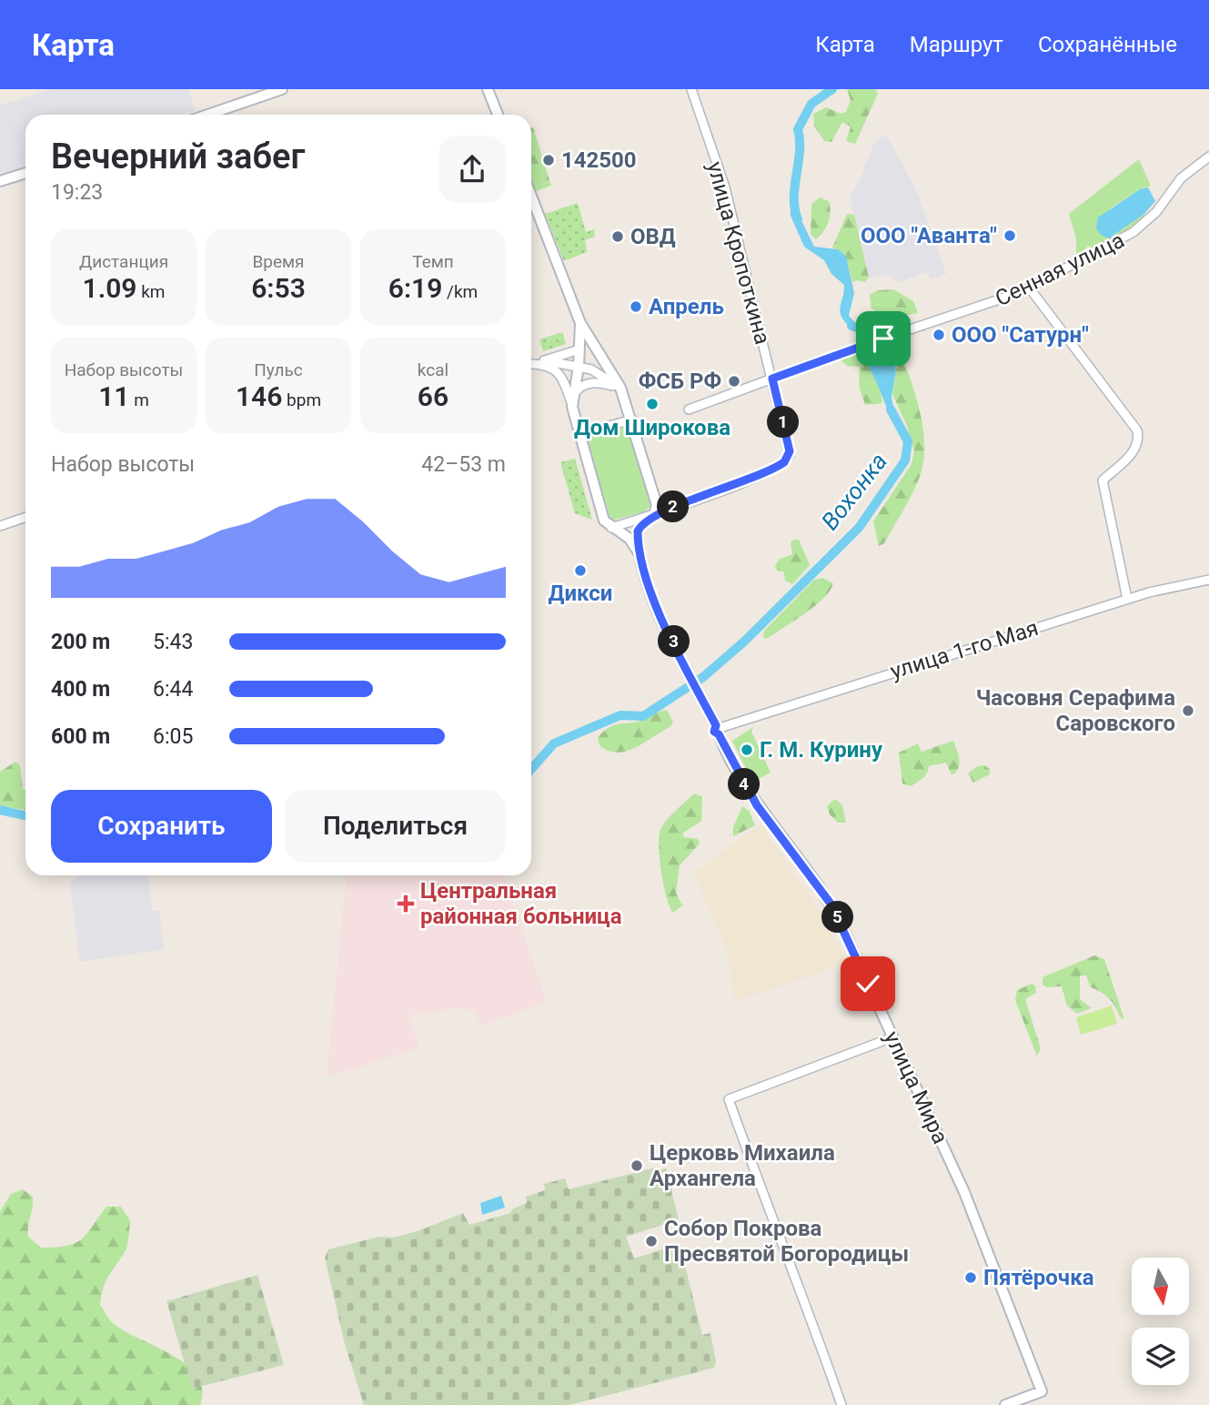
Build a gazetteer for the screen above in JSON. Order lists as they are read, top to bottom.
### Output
{
  "streets": {
    "main road": ["улица Мира"],
    "street": ["улица Кропоткина", "Сенная улица", "улица 1-го Мая"]
  },
  "crossings": [
    ["улица Кропоткина", "Сенная улица"],
    ["улица 1-го Мая", "улица Мира"]
  ],
  "water": ["Вохонка"],
  "places": {
    "other": [
      "142500",
      "ООО \"Аванта\"",
      "ОВД",
      "Апрель",
      "ООО \"Сатурн\"",
      "ФСБ РФ",
      "Дом Широкова",
      "Дикси",
      "Часовня Серафима Саровского",
      "Г. М. Курину",
      "Церковь Михаила Архангела",
      "Собор Покрова Пресвятой Богородицы",
      "Пятёрочка"
    ],
    "health": ["Центральная районная больница"]
  },
  "north": "bottom",
  "page": {
    "header": "Карта",
    "nav": ["Карта", "Маршрут", "Сохранённые"],
    "heading": ["Вечерний забег", "19:23"],
    "stats": [
      ["Дистанция", "1.09 km"],
      ["Время", "6:53"],
      ["Темп", "6:19 /km"],
      ["Набор высоты", "11 m"],
      ["Пульс", "146 bpm"],
      ["kcal", "66"]
    ],
    "pins": [
      "1",
      "2",
      "3",
      "4",
      "5"
    ],
    "chart": ["Набор высоты", "42–53 m"],
    "list": [
      {
        "name": "200 m",
        "note": "5:43"
      },
      {
        "name": "400 m",
        "note": "6:44"
      },
      {
        "name": "600 m",
        "note": "6:05"
      }
    ],
    "buttons": ["Сохранить", "Поделиться"]
  }
}
